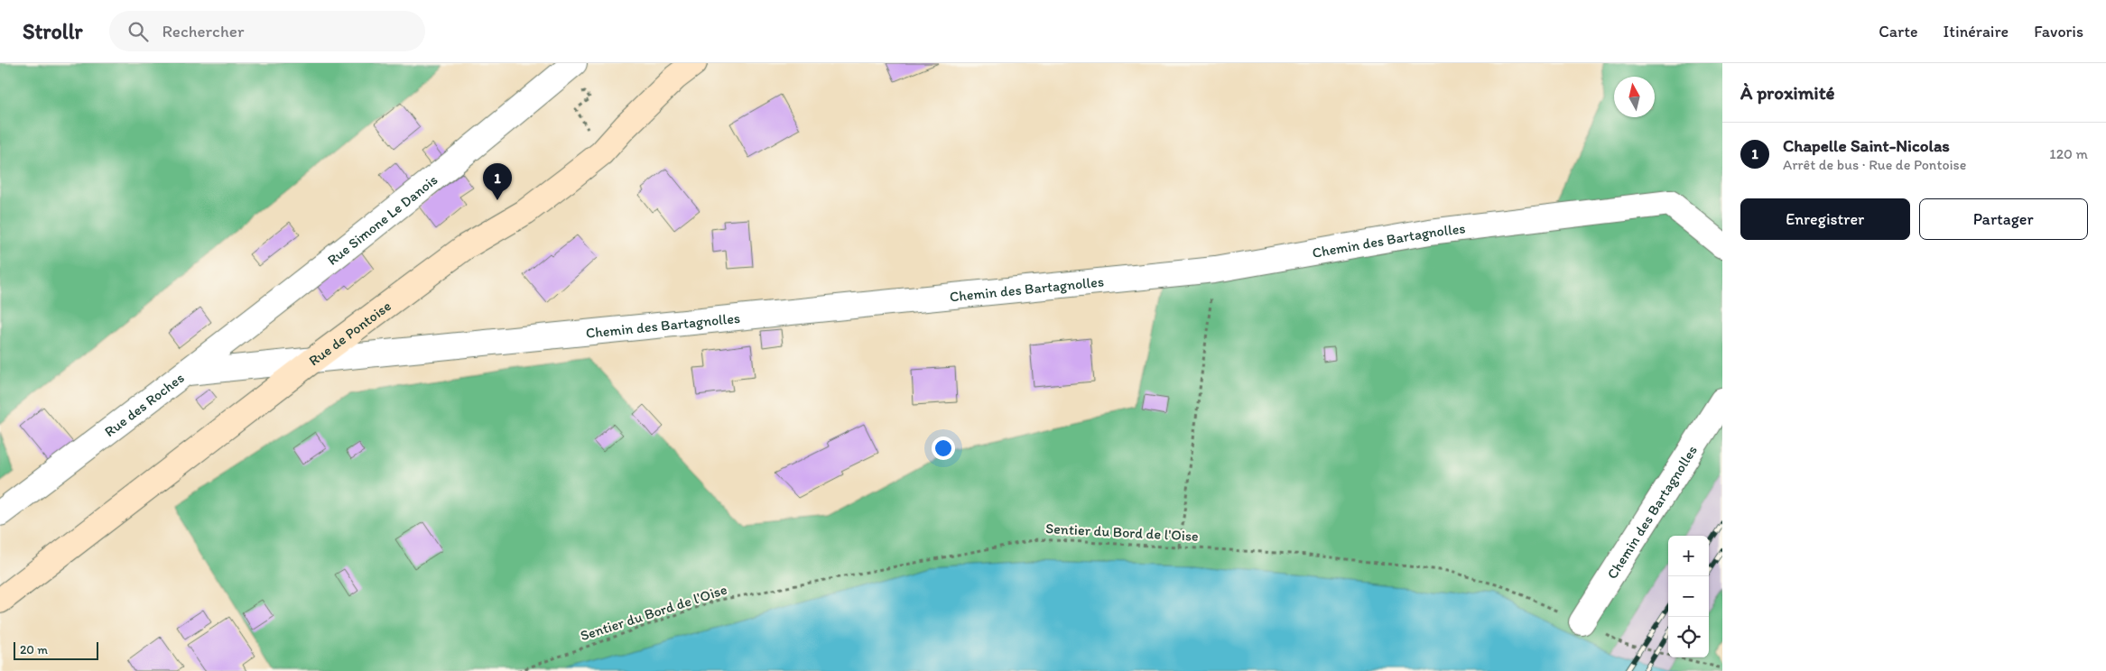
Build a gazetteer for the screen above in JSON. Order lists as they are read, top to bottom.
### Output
{
  "streets": {
    "main road": ["Rue de Pontoise"],
    "street": ["Rue Simone Le Danois", "Chemin des Bartagnolles", "Rue des Roches"],
    "path": ["Sentier du Bord de l'Oise"]
  },
  "crossings": [
    ["Rue Simone Le Danois", "Rue des Roches"],
    ["Chemin des Bartagnolles", "Rue de Pontoise"],
    ["Chemin des Bartagnolles", "Rue des Roches"],
    ["Chemin des Bartagnolles", "Sentier du Bord de l'Oise"],
    ["Rue de Pontoise", "Rue des Roches"]
  ],
  "scale_bar": "20 m",
  "north": "top",
  "page": {
    "header": "Strollr",
    "search": "Rechercher",
    "nav": ["Carte", "Itinéraire", "Favoris"],
    "heading": "À proximité",
    "list": [
      {
        "mark": "1",
        "name": "Chapelle Saint-Nicolas",
        "note": "Arrêt de bus · Rue de Pontoise",
        "value": "120 m"
      }
    ],
    "pins": "1",
    "buttons": ["Enregistrer", "Partager"],
    "map_buttons": ["+", "−"],
    "scale": "20 m"
  }
}
